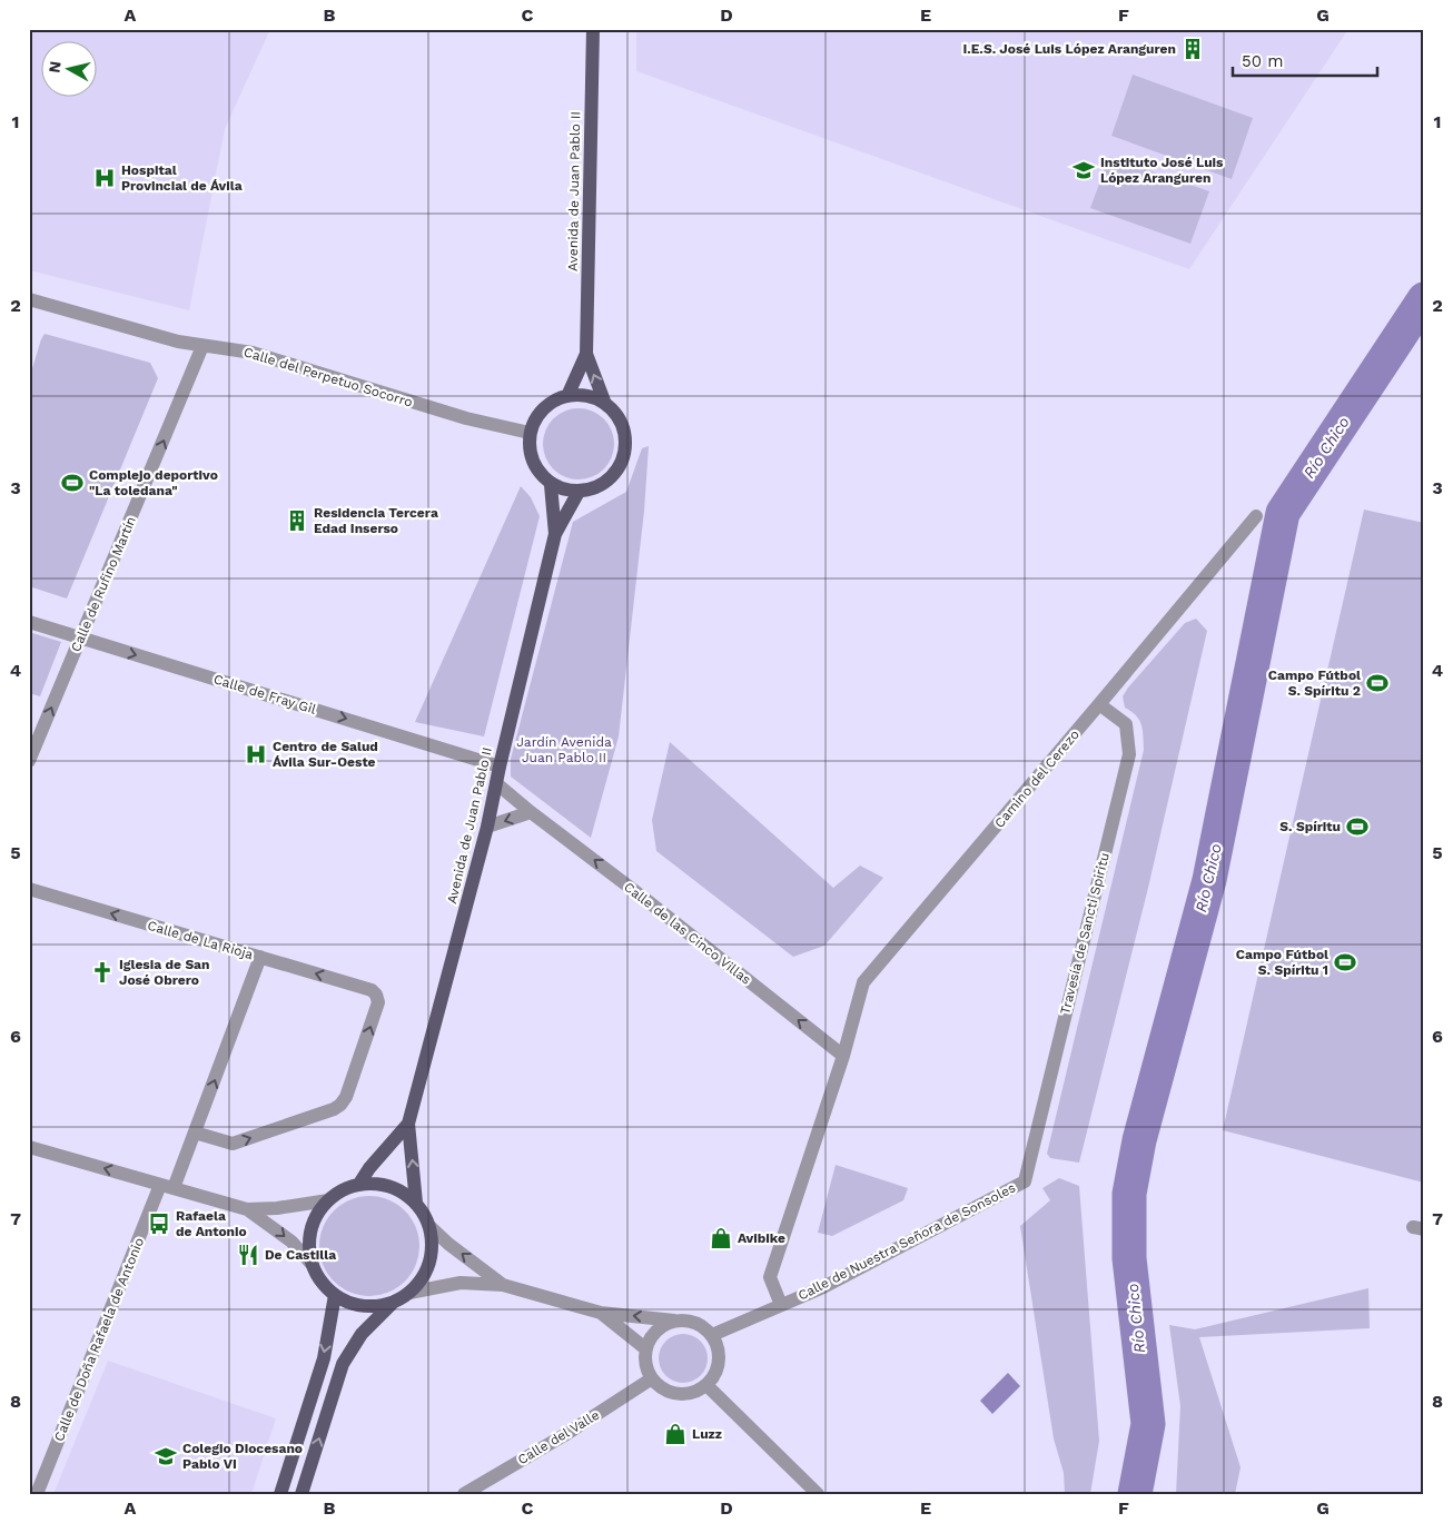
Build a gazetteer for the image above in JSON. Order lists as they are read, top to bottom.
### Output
{
  "streets": {
    "main road": ["Avenida de Juan Pablo II"],
    "street": [
      "Calle del Perpetuo Socorro",
      "Calle de Rufino Martín",
      "Calle de Fray Gil",
      "Camino del Cerezo",
      "Calle de las Cinco Villas",
      "Travesía de Sancti Spiritu",
      "Calle de La Rioja",
      "Calle de Nuestra Señora de Sonsoles",
      "Calle de Doña Rafaela de Antonio",
      "Calle del Valle"
    ]
  },
  "crossings": [
    ["Avenida de Juan Pablo II", "Calle del Perpetuo Socorro"],
    ["Avenida de Juan Pablo II", "Calle de Fray Gil"],
    ["Avenida de Juan Pablo II", "Calle de las Cinco Villas"],
    ["Calle del Perpetuo Socorro", "Calle de Rufino Martín"],
    ["Calle de Rufino Martín", "Calle de Fray Gil"],
    ["Camino del Cerezo", "Calle de las Cinco Villas"],
    ["Camino del Cerezo", "Travesía de Sancti Spiritu"],
    ["Camino del Cerezo", "Calle de Nuestra Señora de Sonsoles"],
    ["Calle de las Cinco Villas", "Calle de Nuestra Señora de Sonsoles"],
    ["Travesía de Sancti Spiritu", "Calle de Nuestra Señora de Sonsoles"],
    ["Calle de La Rioja", "Calle de Doña Rafaela de Antonio"],
    ["Calle de Nuestra Señora de Sonsoles", "Calle del Valle"]
  ],
  "one_way": ["Calle de Rufino Martín", "Calle de Fray Gil", "Calle de las Cinco Villas"],
  "water": ["Río Chico"],
  "parks": ["Jardín Avenida Juan Pablo II"],
  "places": {
    "building": ["I.E.S. José Luis López Aranguren", "Residencia Tercera Edad Inserso"],
    "school or university": ["Instituto José Luis López Aranguren", "Colegio Diocesano Pablo VI"],
    "hospital": ["Hospital Provincial de Ávila", "Centro de Salud Ávila Sur-Oeste"],
    "sports": [
      "Complejo deportivo \"La toledana\"",
      "Campo Fútbol S. Spíritu 2",
      "S. Spíritu",
      "Campo Fútbol S. Spíritu 1"
    ],
    "church": ["Iglesia de San José Obrero"],
    "bus stop": ["Rafaela de Antonio"],
    "shop": ["Avibike", "Luzz"],
    "restaurant": ["De Castilla"]
  },
  "scale_bar": "50 m",
  "north": "left",
  "grid": {
    "columns": [
      "A",
      "B",
      "C",
      "D",
      "E",
      "F",
      "G"
    ],
    "rows": [
      "1",
      "2",
      "3",
      "4",
      "5",
      "6",
      "7",
      "8"
    ]
  }
}
